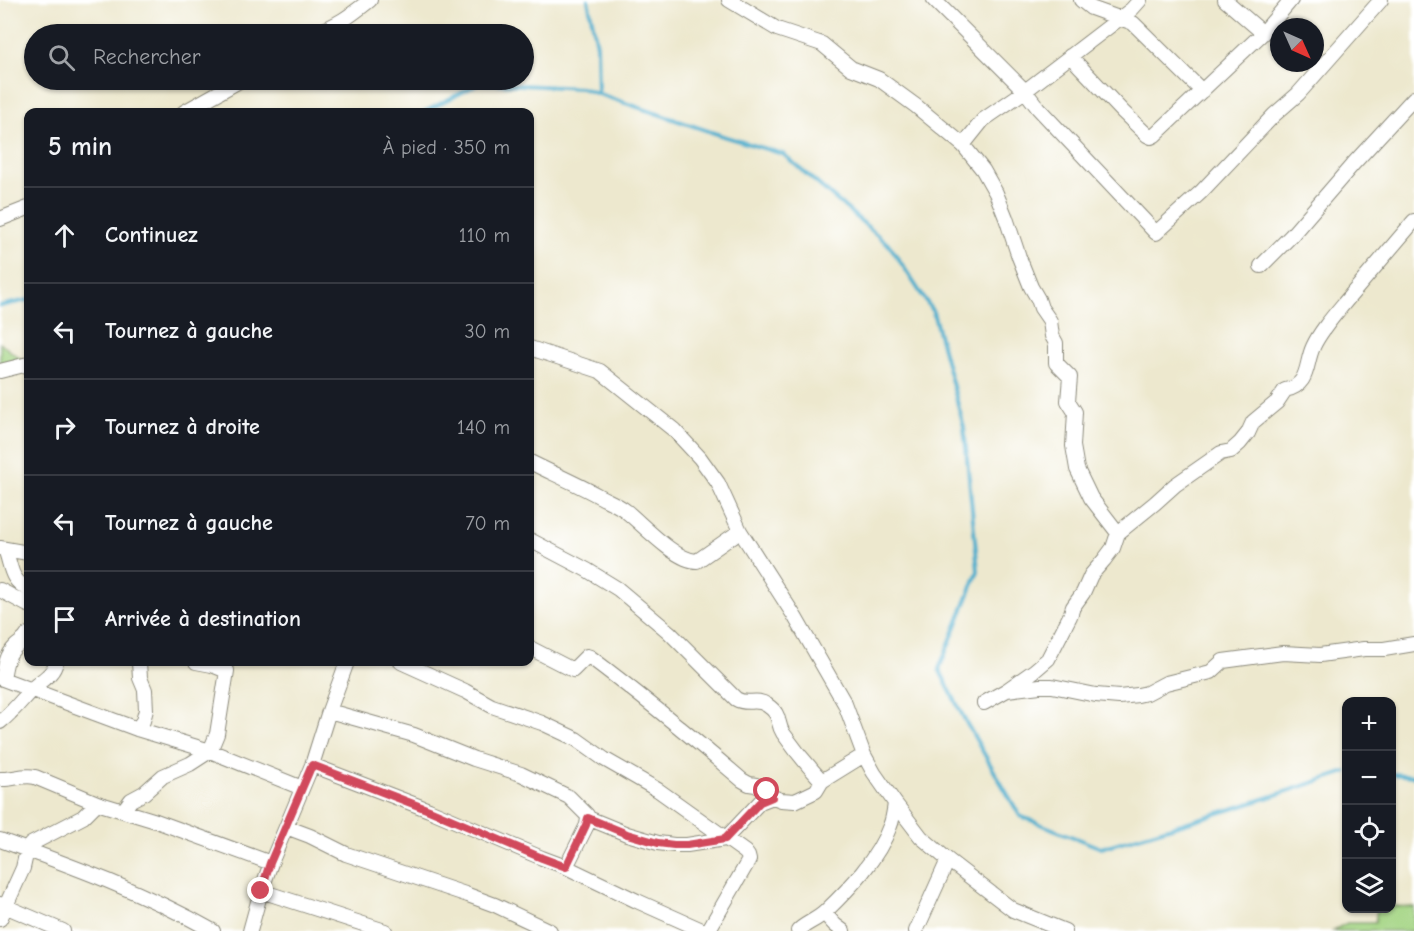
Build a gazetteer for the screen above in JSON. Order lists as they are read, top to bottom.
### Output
{
  "north": "bottom right",
  "page": {
    "search": "Rechercher",
    "heading": ["5 min", "À pied · 350 m"],
    "list": [
      ["Continuez", "110 m"],
      ["Tournez à gauche", "30 m"],
      ["Tournez à droite", "140 m"],
      ["Tournez à gauche", "70 m"],
      "Arrivée à destination"
    ],
    "map_buttons": ["+", "−"]
  }
}
